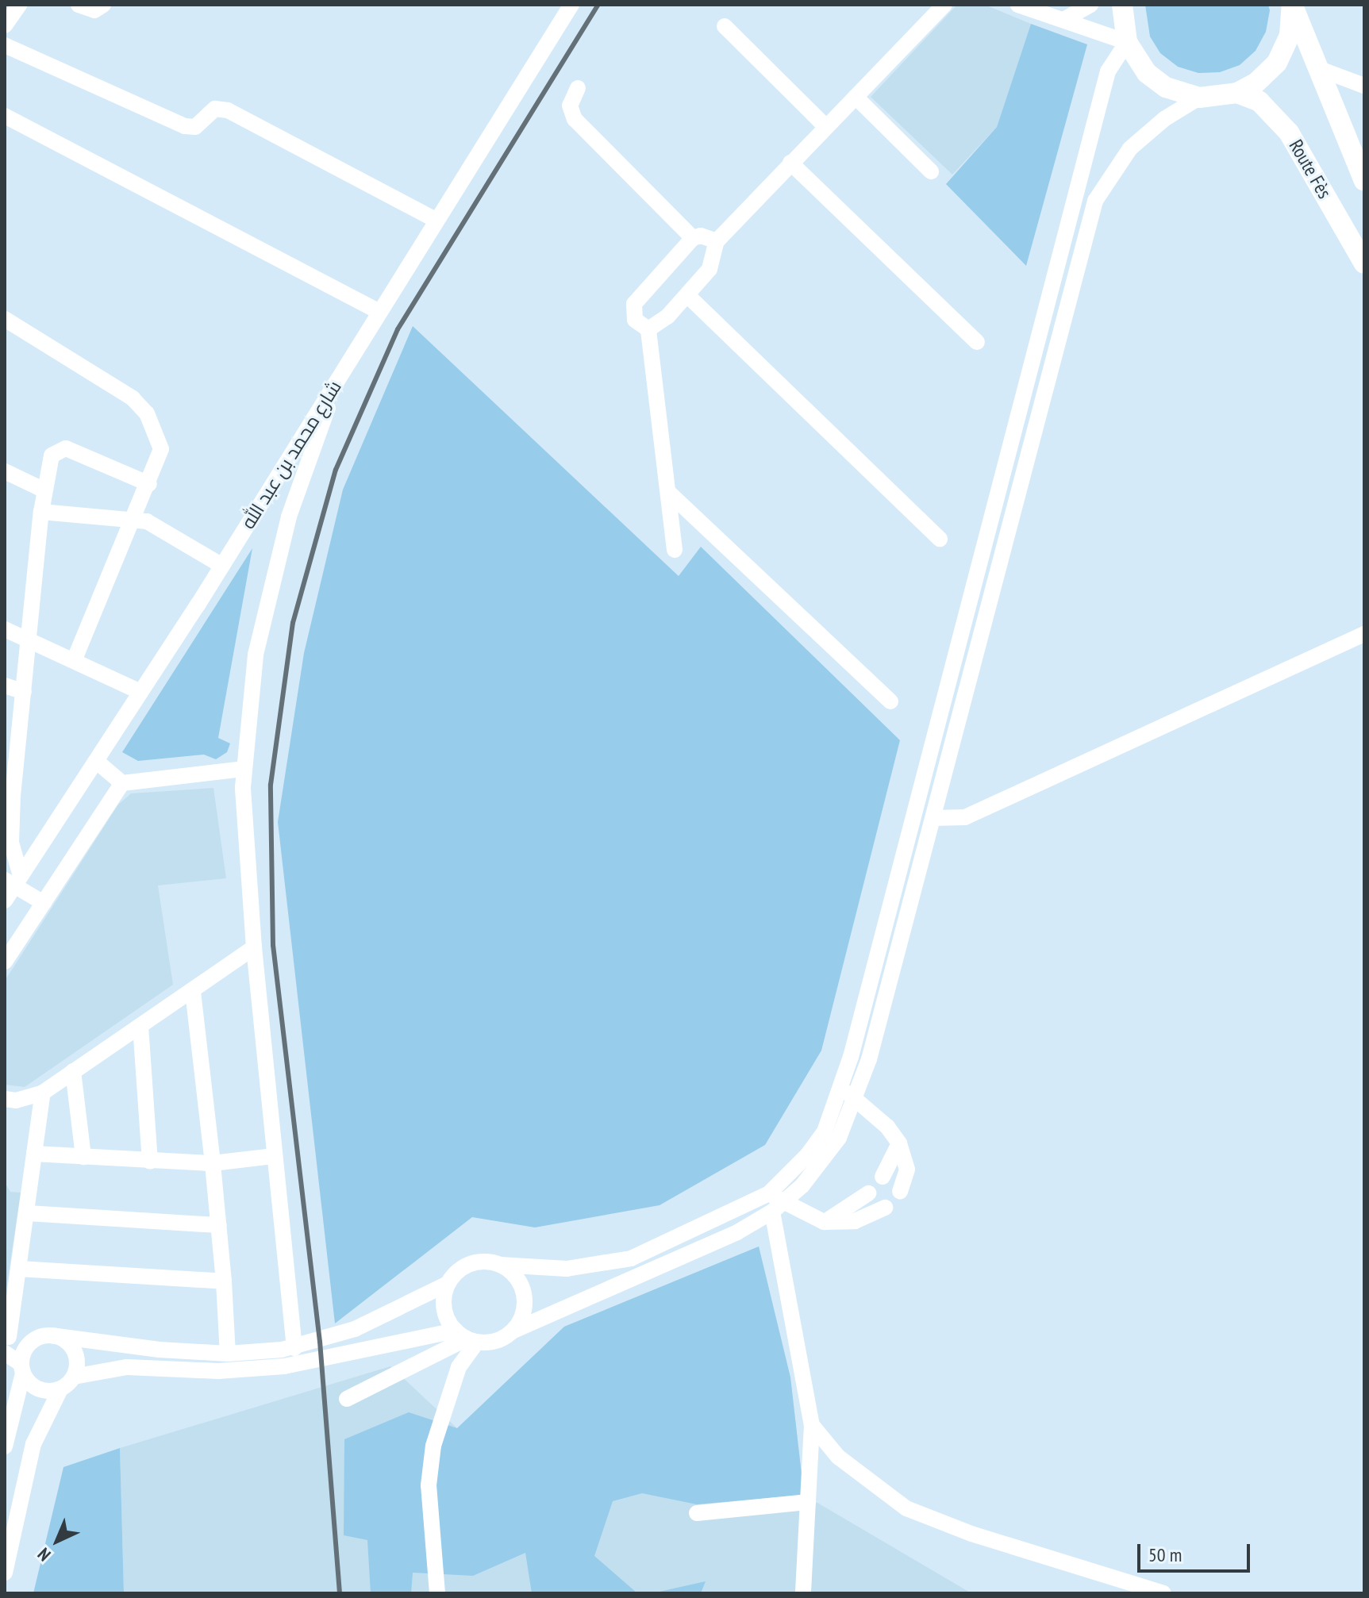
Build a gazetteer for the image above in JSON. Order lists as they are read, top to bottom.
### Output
{
  "streets": {
    "main road": ["Route Fès"],
    "street": ["شارع محمد بن عبد الله"]
  },
  "scale_bar": "50 m",
  "north": "bottom left"
}
